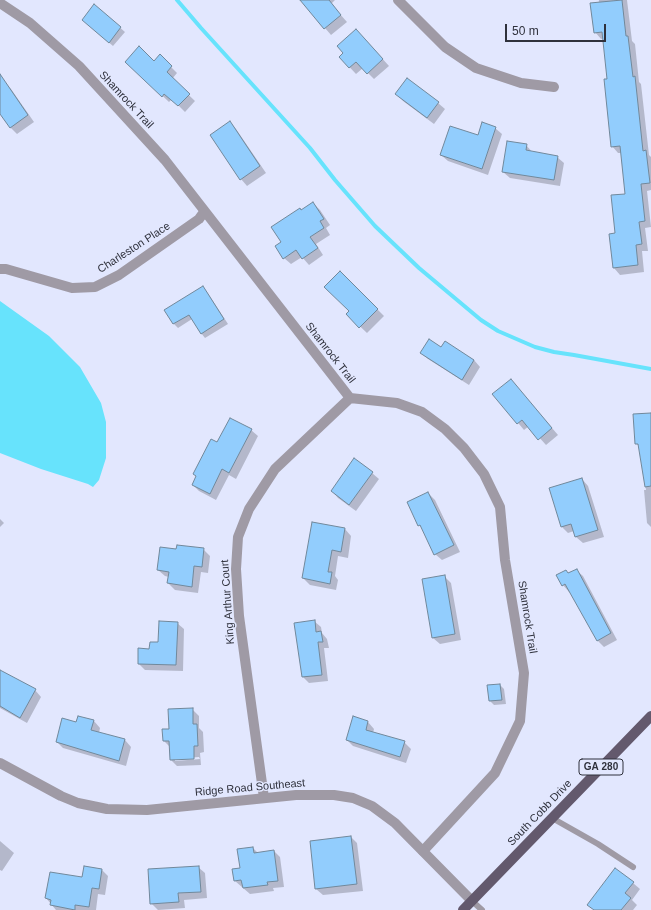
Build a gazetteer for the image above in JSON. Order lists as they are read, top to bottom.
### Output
{
  "streets": {
    "main road": ["GA 280", "South Cobb Drive"],
    "street": [
      "Shamrock Trail",
      "Charleston Place",
      "King Arthur Court",
      "Ridge Road Southeast"
    ]
  },
  "crossings": [
    ["Shamrock Trail", "Charleston Place"],
    ["Shamrock Trail", "King Arthur Court"],
    ["Shamrock Trail", "Ridge Road Southeast"],
    ["King Arthur Court", "Ridge Road Southeast"],
    ["Ridge Road Southeast", "South Cobb Drive"]
  ],
  "scale_bar": "50 m"
}
